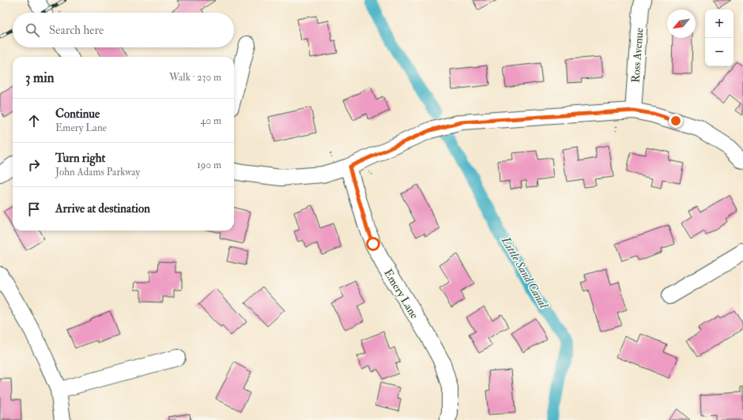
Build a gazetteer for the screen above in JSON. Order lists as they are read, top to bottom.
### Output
{
  "streets": {
    "street": ["Ross Avenue", "Emery Lane"]
  },
  "water": ["Little Sand Canal"],
  "north": "bottom left",
  "page": {
    "map_buttons": ["+", "−"],
    "search": "Search here",
    "heading": ["3 min", "Walk · 230 m"],
    "list": [
      ["Continue", "Emery Lane", "40 m"],
      ["Turn right", "John Adams Parkway", "190 m"],
      "Arrive at destination"
    ]
  }
}
